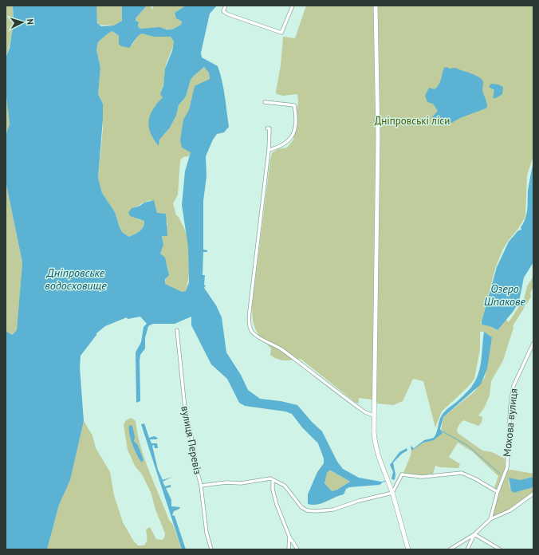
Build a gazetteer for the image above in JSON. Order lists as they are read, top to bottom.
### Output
{
  "streets": {
    "street": ["Мохова вулиця", "вулиця Перевіз"]
  },
  "water": ["Дніпровське водосховище", "Озеро Шпакове"],
  "parks": ["Дніпровські ліси"],
  "north": "right"
}
